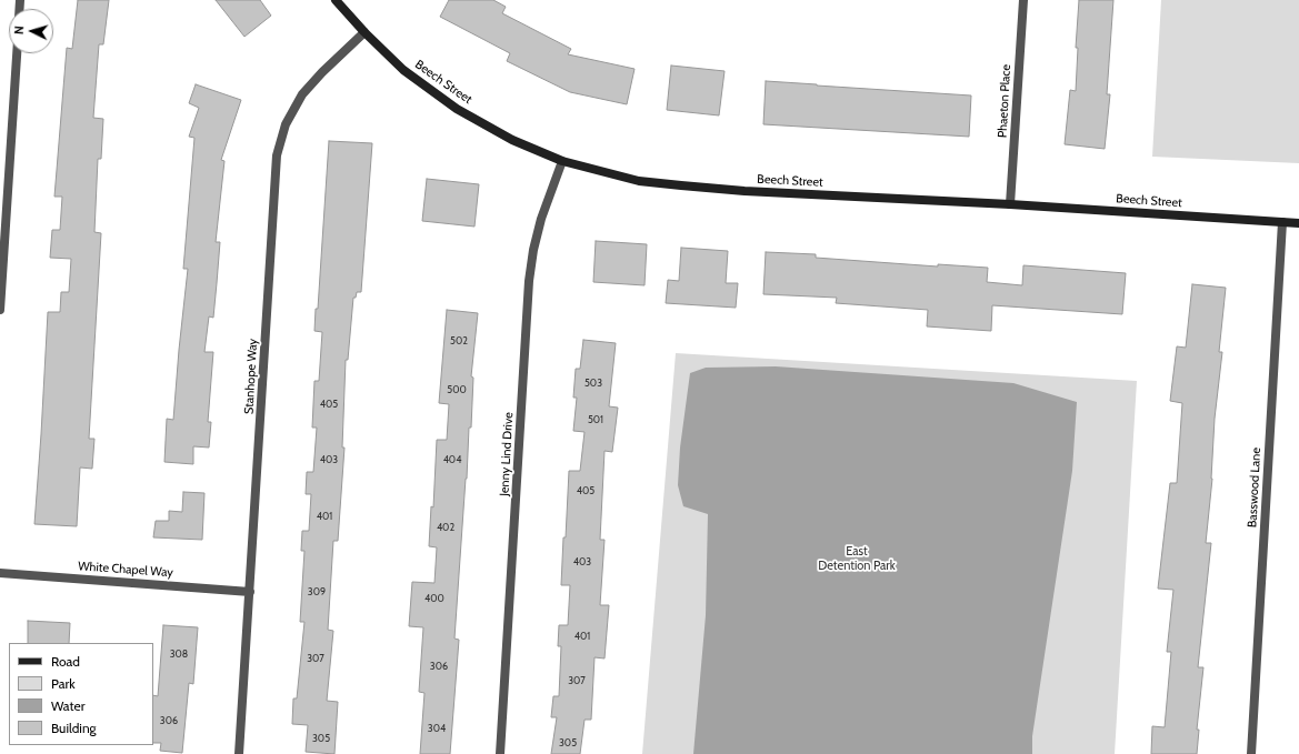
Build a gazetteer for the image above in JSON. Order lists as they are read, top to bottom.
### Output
{
  "streets": {
    "street": [
      "Beech Street",
      "Phaeton Place",
      "Stanhope Way",
      "Jenny Lind Drive",
      "Basswood Lane",
      "White Chapel Way"
    ]
  },
  "crossings": [
    ["Beech Street", "Phaeton Place"],
    ["Beech Street", "Stanhope Way"],
    ["Beech Street", "Jenny Lind Drive"],
    ["Beech Street", "Basswood Lane"],
    ["Stanhope Way", "White Chapel Way"]
  ],
  "parks": ["East Detention Park"],
  "house_numbers": [
    "502",
    "503",
    "500",
    "405",
    "501",
    "403",
    "404",
    "405",
    "401",
    "402",
    "403",
    "309",
    "400",
    "401",
    "308",
    "307",
    "306",
    "307",
    "306",
    "304",
    "305",
    "305"
  ],
  "legend": [
    "Road",
    "Park",
    "Water",
    "Building"
  ],
  "north": "left"
}
